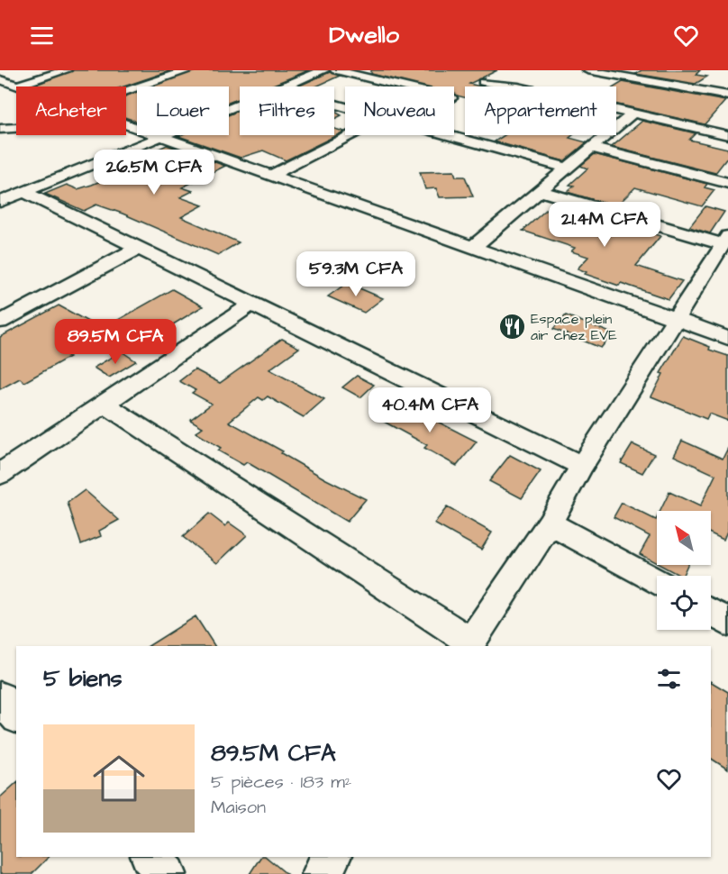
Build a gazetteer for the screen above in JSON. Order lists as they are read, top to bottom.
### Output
{
  "places": {
    "restaurant": ["Espace plein air chez EVE"]
  },
  "north": "top left",
  "page": {
    "header": "Dwello",
    "chip": [
      "Acheter",
      "Louer",
      "Filtres",
      "Nouveau",
      "Appartement"
    ],
    "price": [
      "26.5M CFA",
      "21.4M CFA",
      "59.3M CFA",
      "89.5M CFA",
      "40.4M CFA"
    ],
    "heading": "5 biens",
    "list": [
      {
        "name": "89.5M CFA",
        "note": "5 pièces · 183 m² · Maison"
      }
    ]
  }
}
